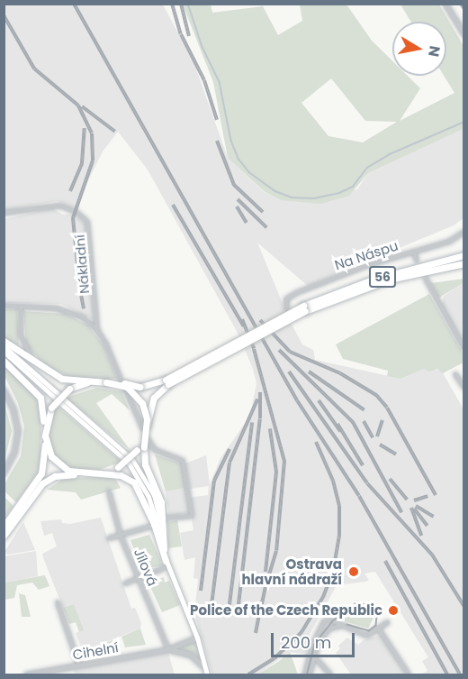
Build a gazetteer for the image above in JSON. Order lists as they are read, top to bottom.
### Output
{
  "streets": {
    "highway": ["56"],
    "street": [
      "Na Náspu",
      "Nákladní",
      "Jílová",
      "Cihelní"
    ]
  },
  "crossings": [
    ["Jílová", "Cihelní"]
  ],
  "places": ["Ostrava hlavní nádraží", "Police of the Czech Republic"],
  "scale_bar": "200 m",
  "north": "right"
}
